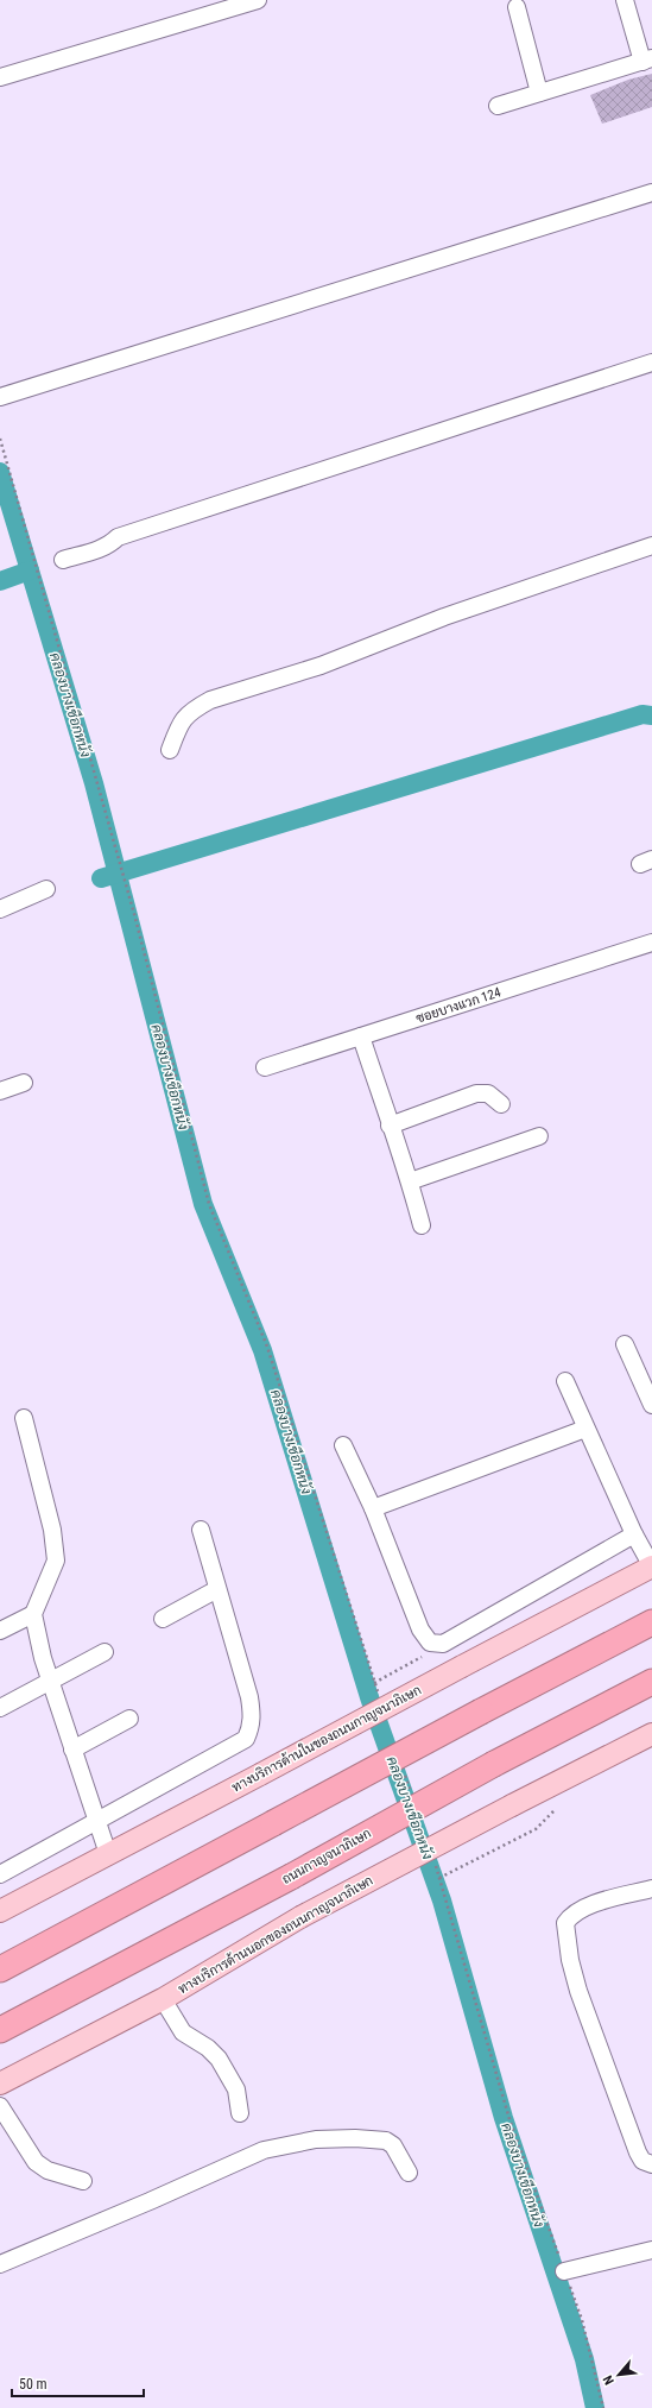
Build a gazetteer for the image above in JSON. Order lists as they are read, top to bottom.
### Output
{
  "streets": {
    "highway": ["ถนนกาญจนาภิเษก"],
    "main road": ["ทางบริการด้านในของถนนกาญจนาภิเษก", "ทางบริการด้านนอกของถนนกาญจนาภิเษก"],
    "street": ["ซอยบางแวก 124"]
  },
  "water": ["คลองบางเชือกหนัง"],
  "scale_bar": "50 m",
  "north": "bottom left"
}
